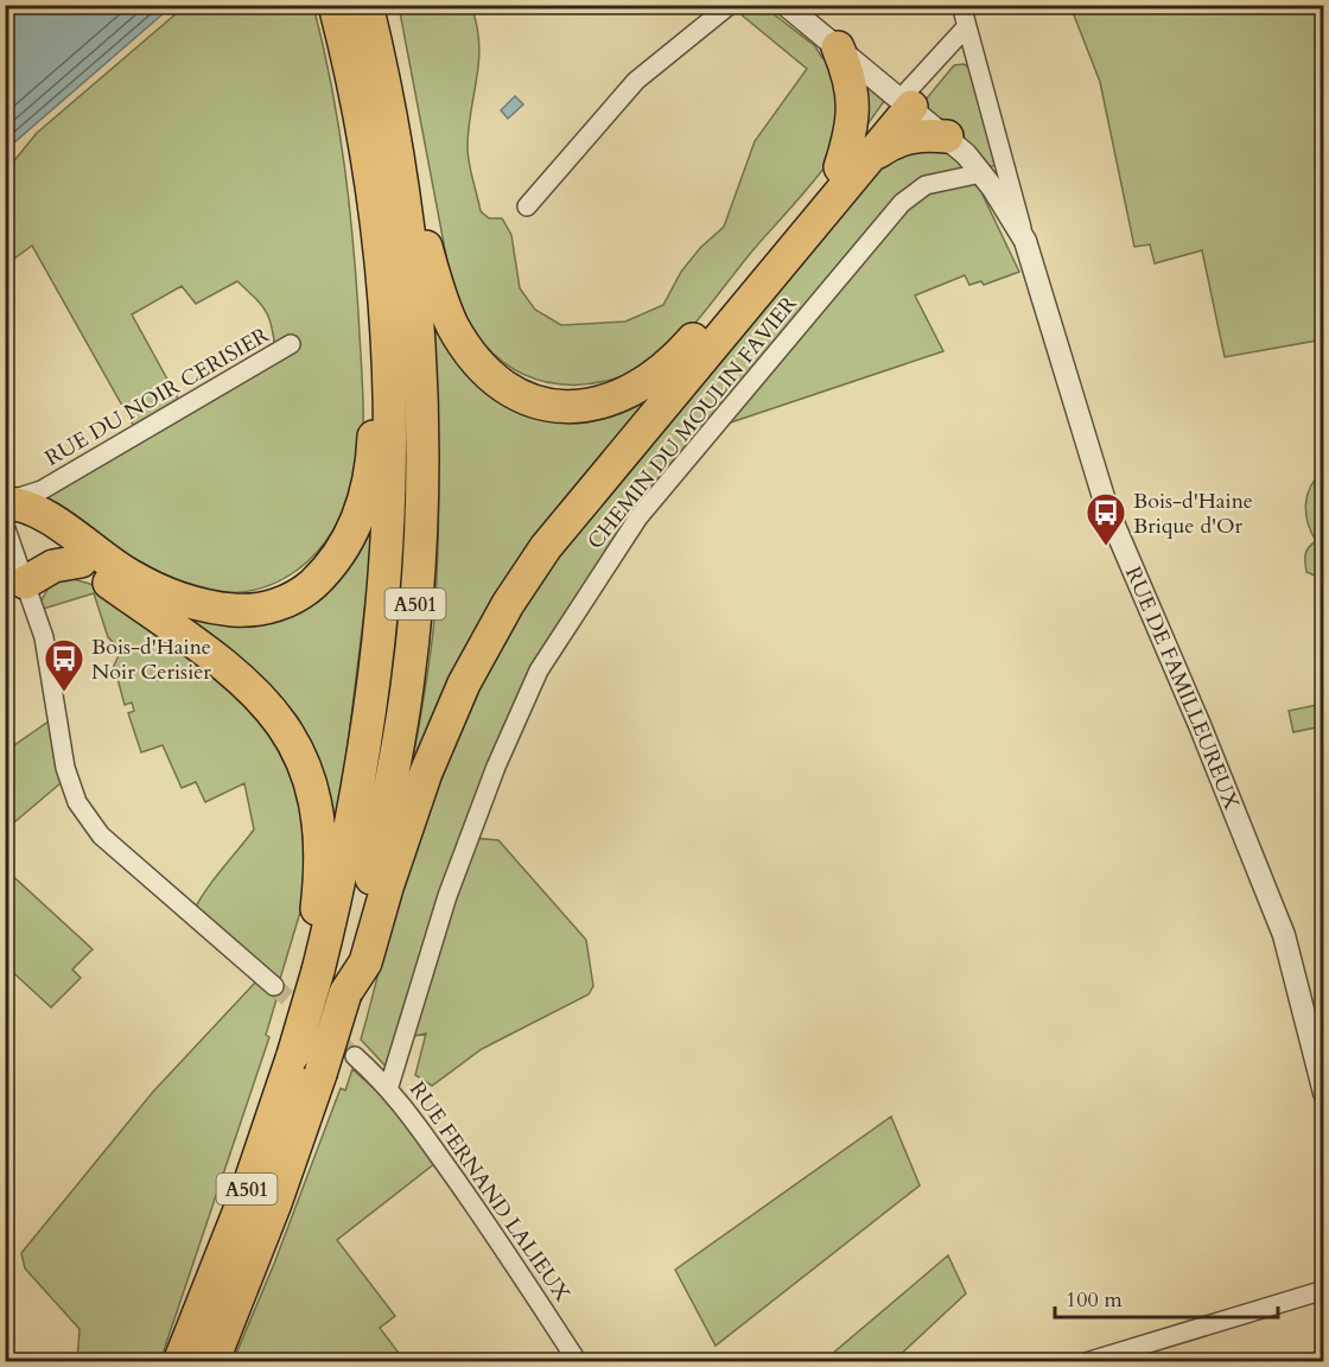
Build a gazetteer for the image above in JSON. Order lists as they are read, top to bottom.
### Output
{
  "streets": {
    "highway": ["A501"],
    "street": [
      "RUE DU NOIR CERISIER",
      "CHEMIN DU MOULIN FAVIER",
      "RUE DE FAMILLEUREUX",
      "RUE FERNAND LALIEUX"
    ]
  },
  "crossings": [
    ["CHEMIN DU MOULIN FAVIER", "RUE DE FAMILLEUREUX"],
    ["CHEMIN DU MOULIN FAVIER", "RUE FERNAND LALIEUX"]
  ],
  "places": {
    "bus stop": ["Bois-d'Haine Brique d'Or", "Bois-d'Haine Noir Cerisier"]
  },
  "scale_bar": "100 m"
}
